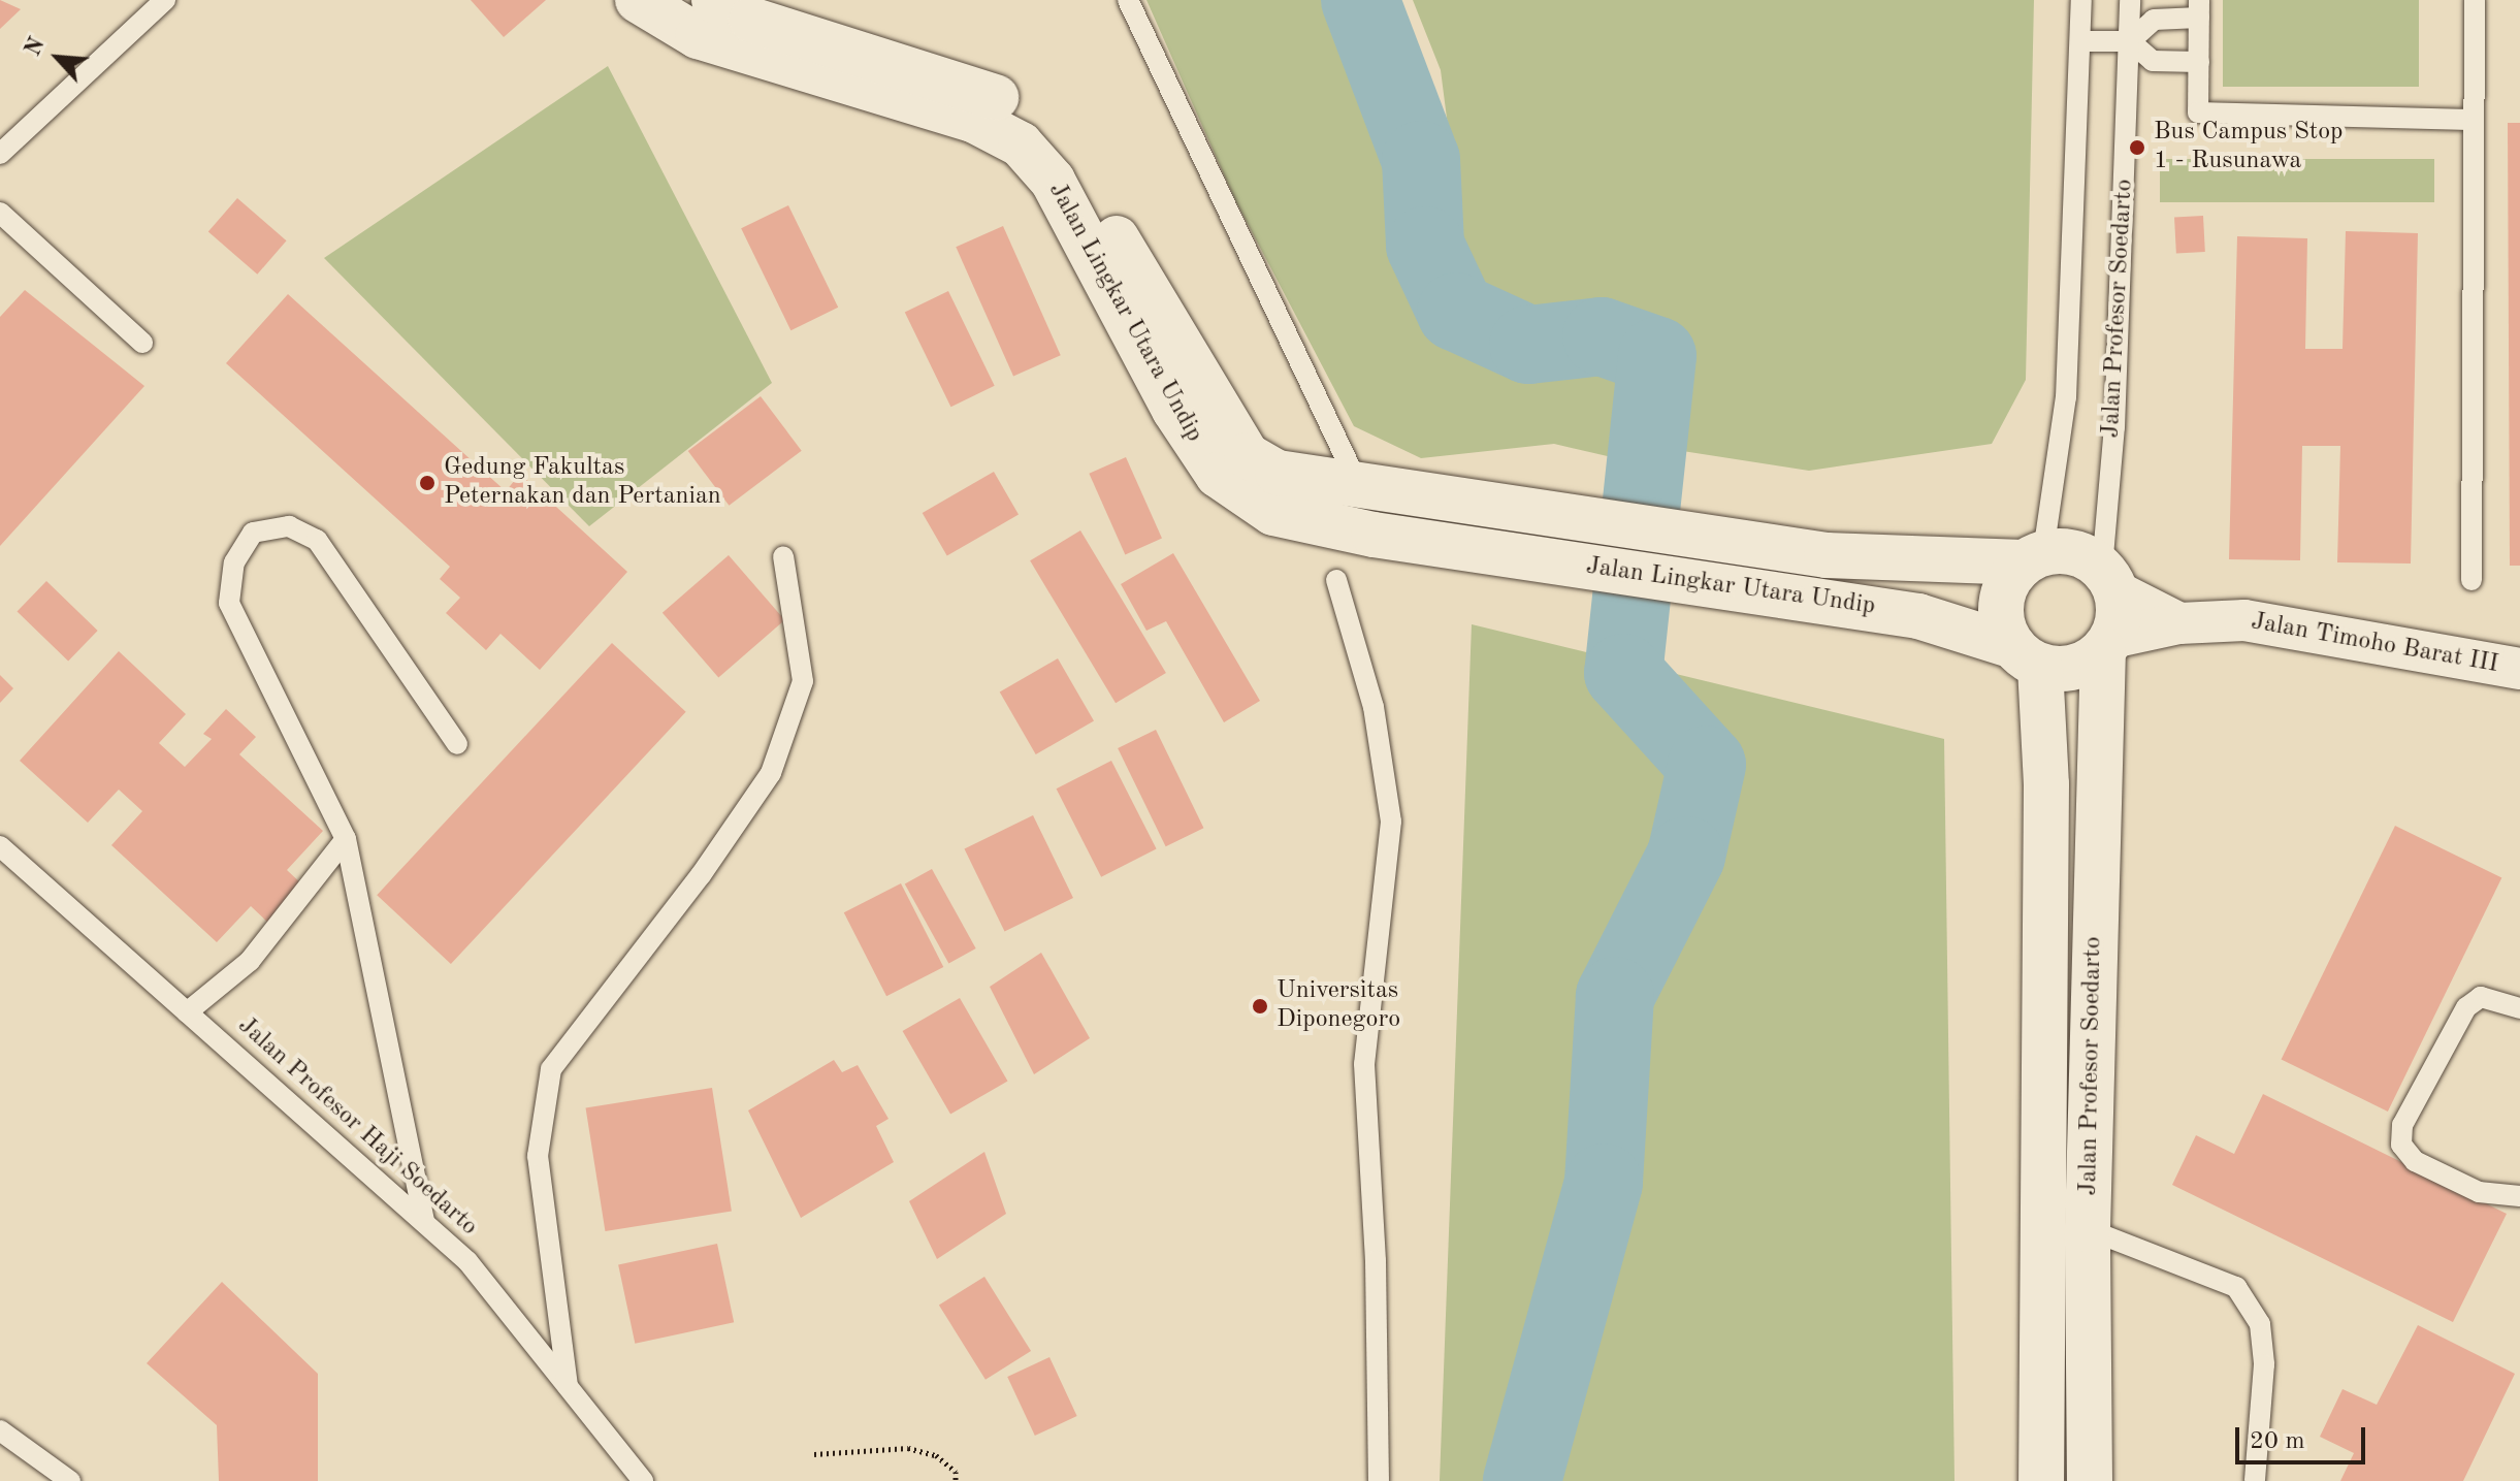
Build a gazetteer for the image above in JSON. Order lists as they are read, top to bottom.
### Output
{
  "streets": {
    "street": ["Jalan Profesor Soedarto", "Jalan Lingkar Utara Undip", "Jalan Timoho Barat III"],
    "lane": ["Jalan Profesor Haji Soedarto"]
  },
  "crossings": [
    ["Jalan Profesor Soedarto", "Jalan Lingkar Utara Undip"],
    ["Jalan Profesor Soedarto", "Jalan Timoho Barat III"],
    ["Jalan Lingkar Utara Undip", "Jalan Timoho Barat III"]
  ],
  "places": ["Bus Campus Stop 1 - Rusunawa", "Gedung Fakultas Peternakan dan Pertanian", "Universitas Diponegoro"],
  "scale_bar": "20 m",
  "north": "top left"
}
